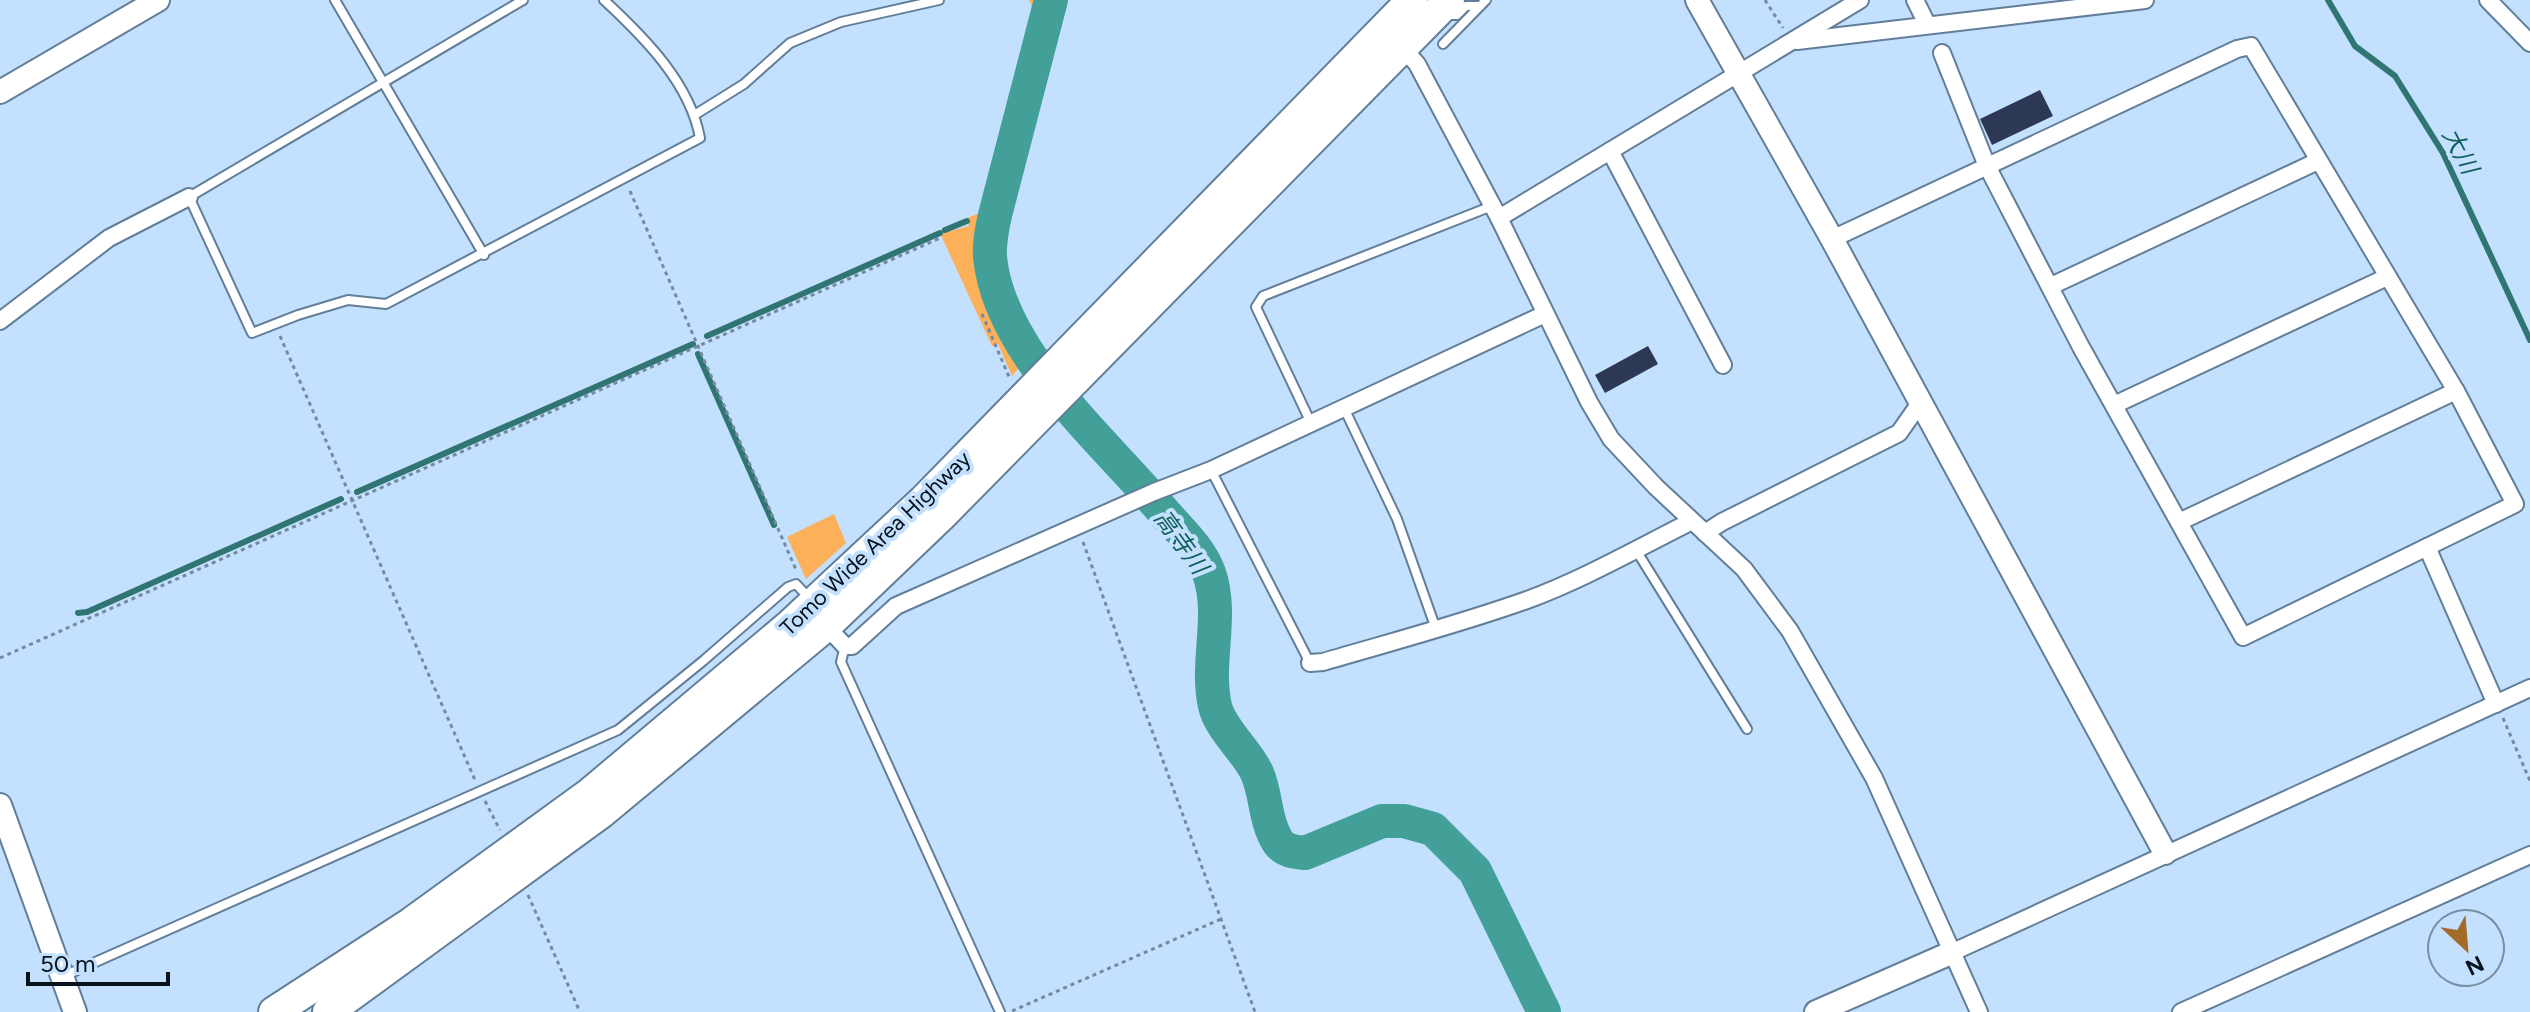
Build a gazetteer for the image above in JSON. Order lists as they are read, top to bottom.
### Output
{
  "streets": {
    "highway": ["Tomo Wide Area Highway"]
  },
  "water": ["大川", "高寺川"],
  "scale_bar": "50 m",
  "north": "bottom right"
}
